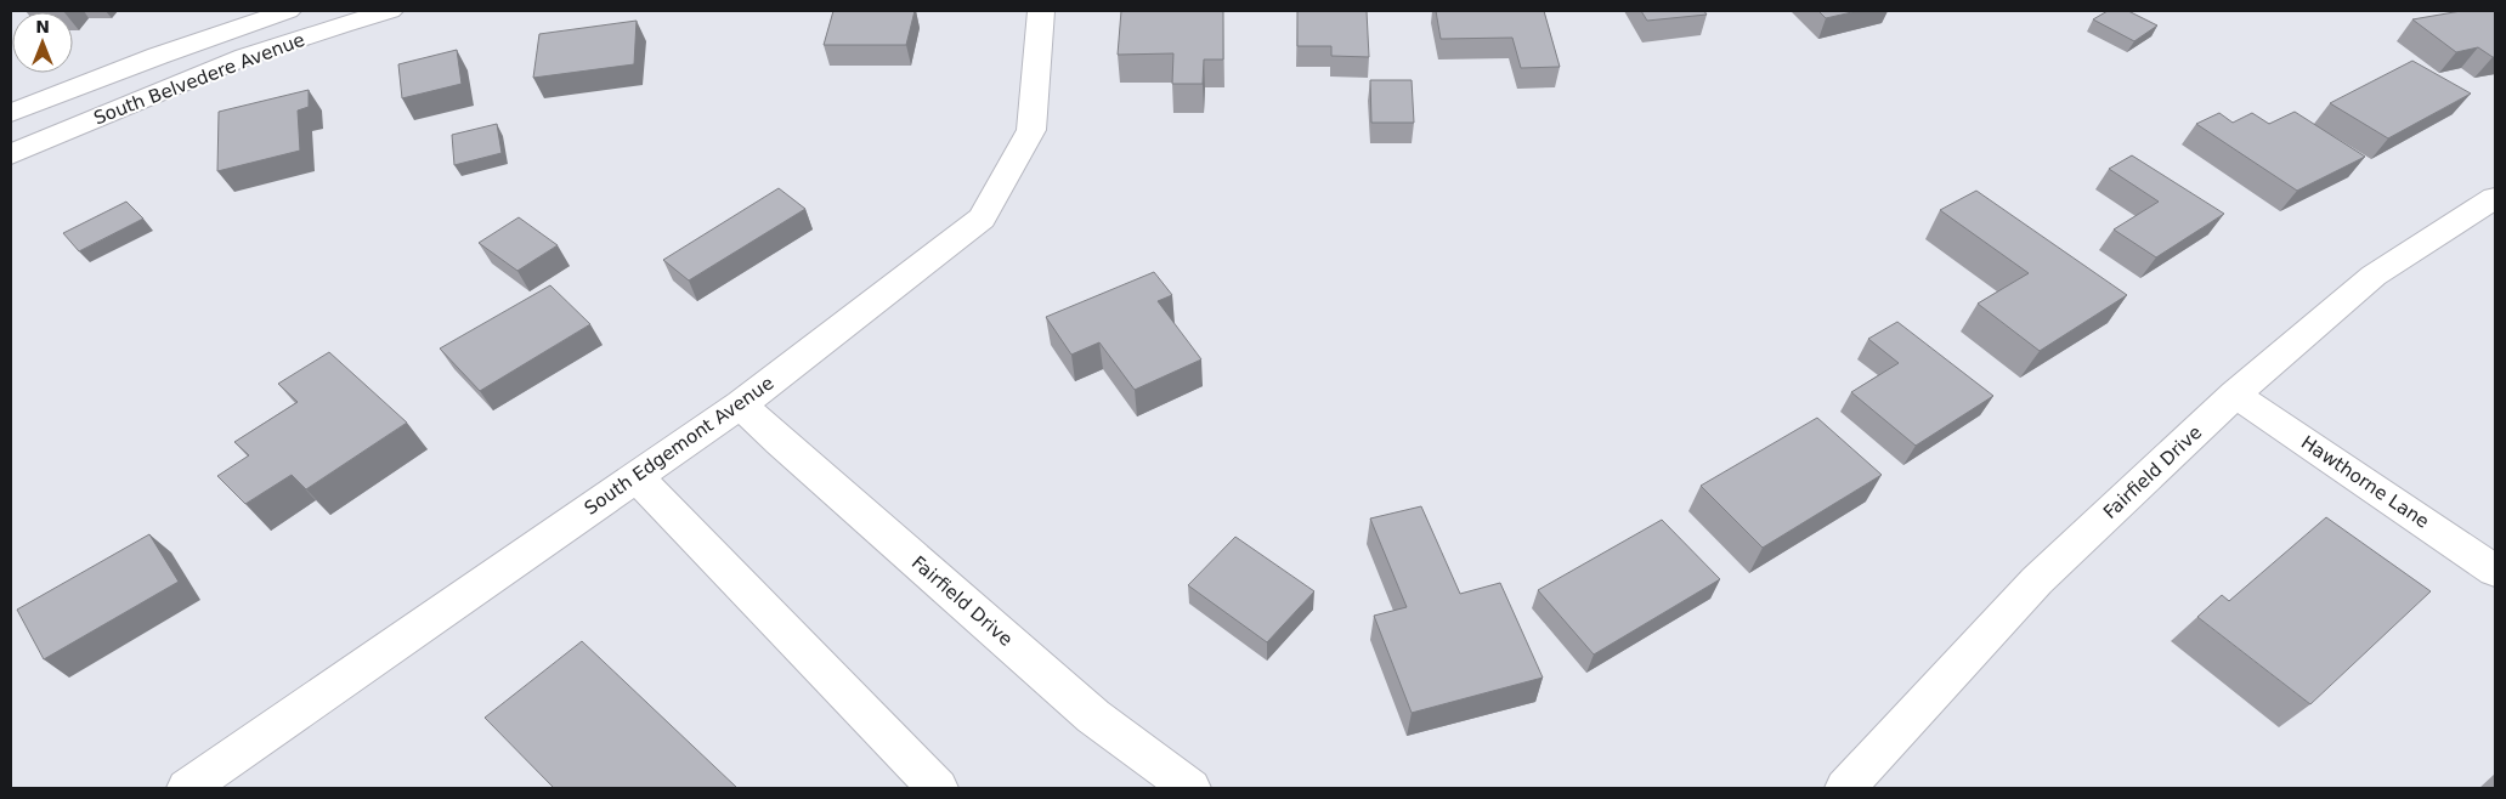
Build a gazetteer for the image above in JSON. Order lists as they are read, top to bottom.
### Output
{
  "streets": {
    "street": [
      "South Belvedere Avenue",
      "South Edgemont Avenue",
      "Fairfield Drive",
      "Hawthorne Lane"
    ]
  },
  "crossings": [
    ["South Edgemont Avenue", "Fairfield Drive"],
    ["Fairfield Drive", "Hawthorne Lane"]
  ],
  "north": "top"
}
